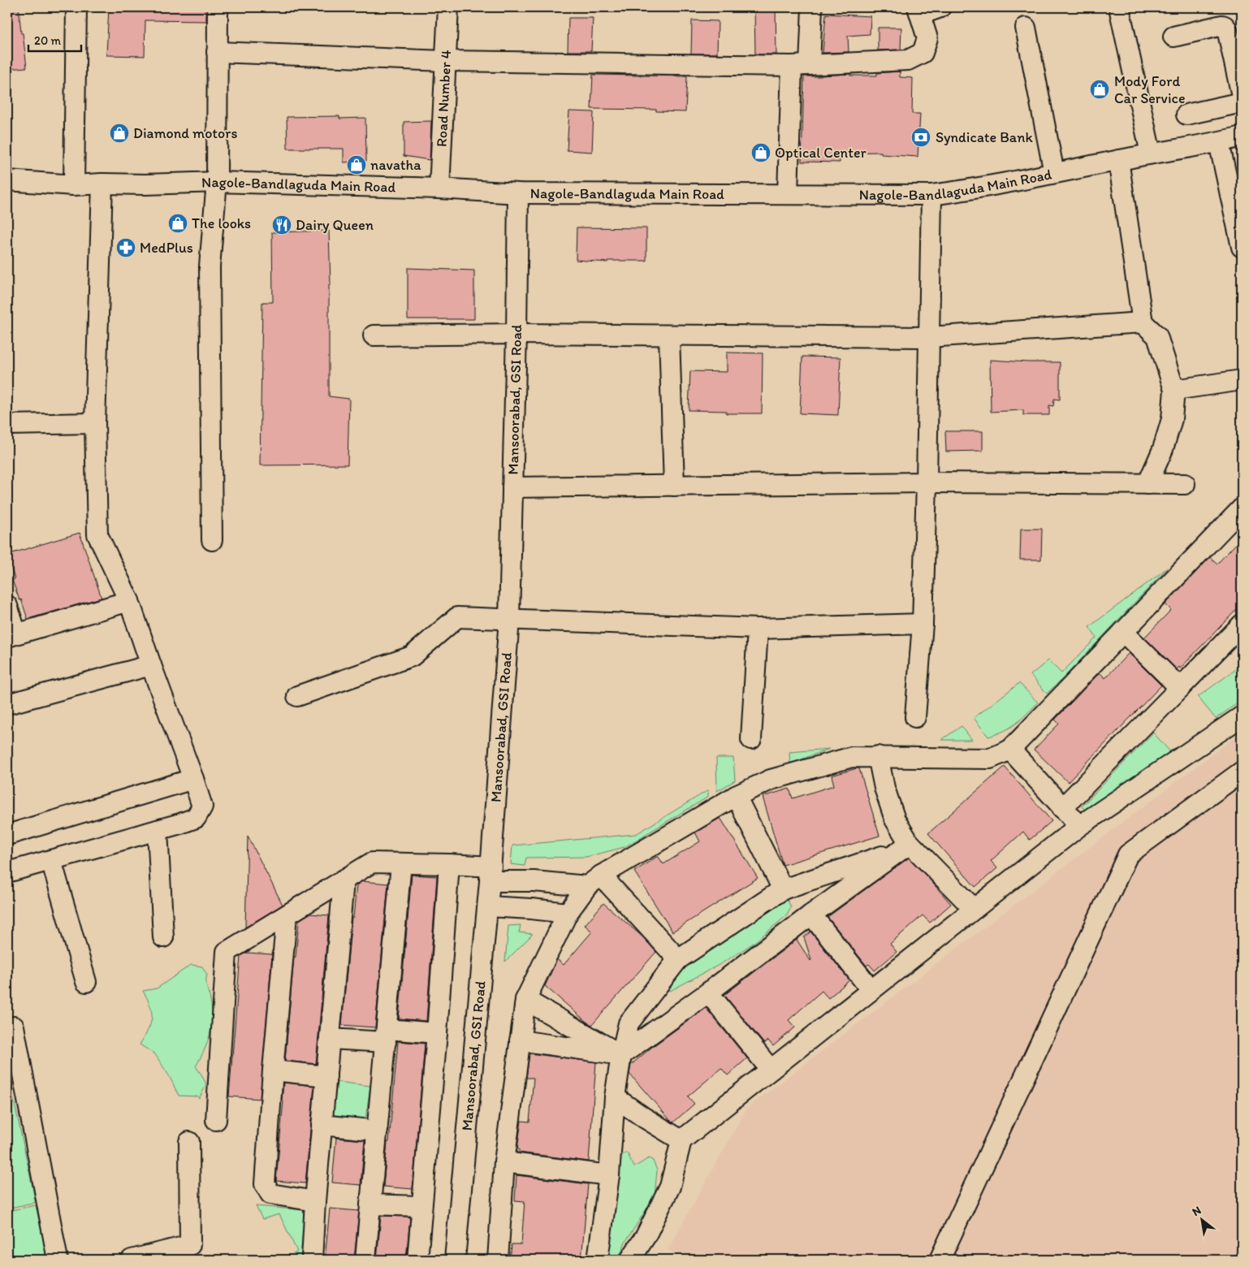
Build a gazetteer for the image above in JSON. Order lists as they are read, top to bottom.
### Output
{
  "streets": {
    "street": ["Road Number 4", "Nagole-Bandlaguda Main Road", "Mansoorabad, GSI Road"]
  },
  "crossings": [
    ["Road Number 4", "Nagole-Bandlaguda Main Road"],
    ["Nagole-Bandlaguda Main Road", "Mansoorabad, GSI Road"]
  ],
  "places": {
    "shop": [
      "Mody Ford Car Service",
      "Diamond motors",
      "Optical Center",
      "navatha",
      "The looks"
    ],
    "bank": ["Syndicate Bank"],
    "restaurant": ["Dairy Queen"],
    "pharmacy": ["MedPlus"]
  },
  "scale_bar": "20 m",
  "north": "top left"
}
